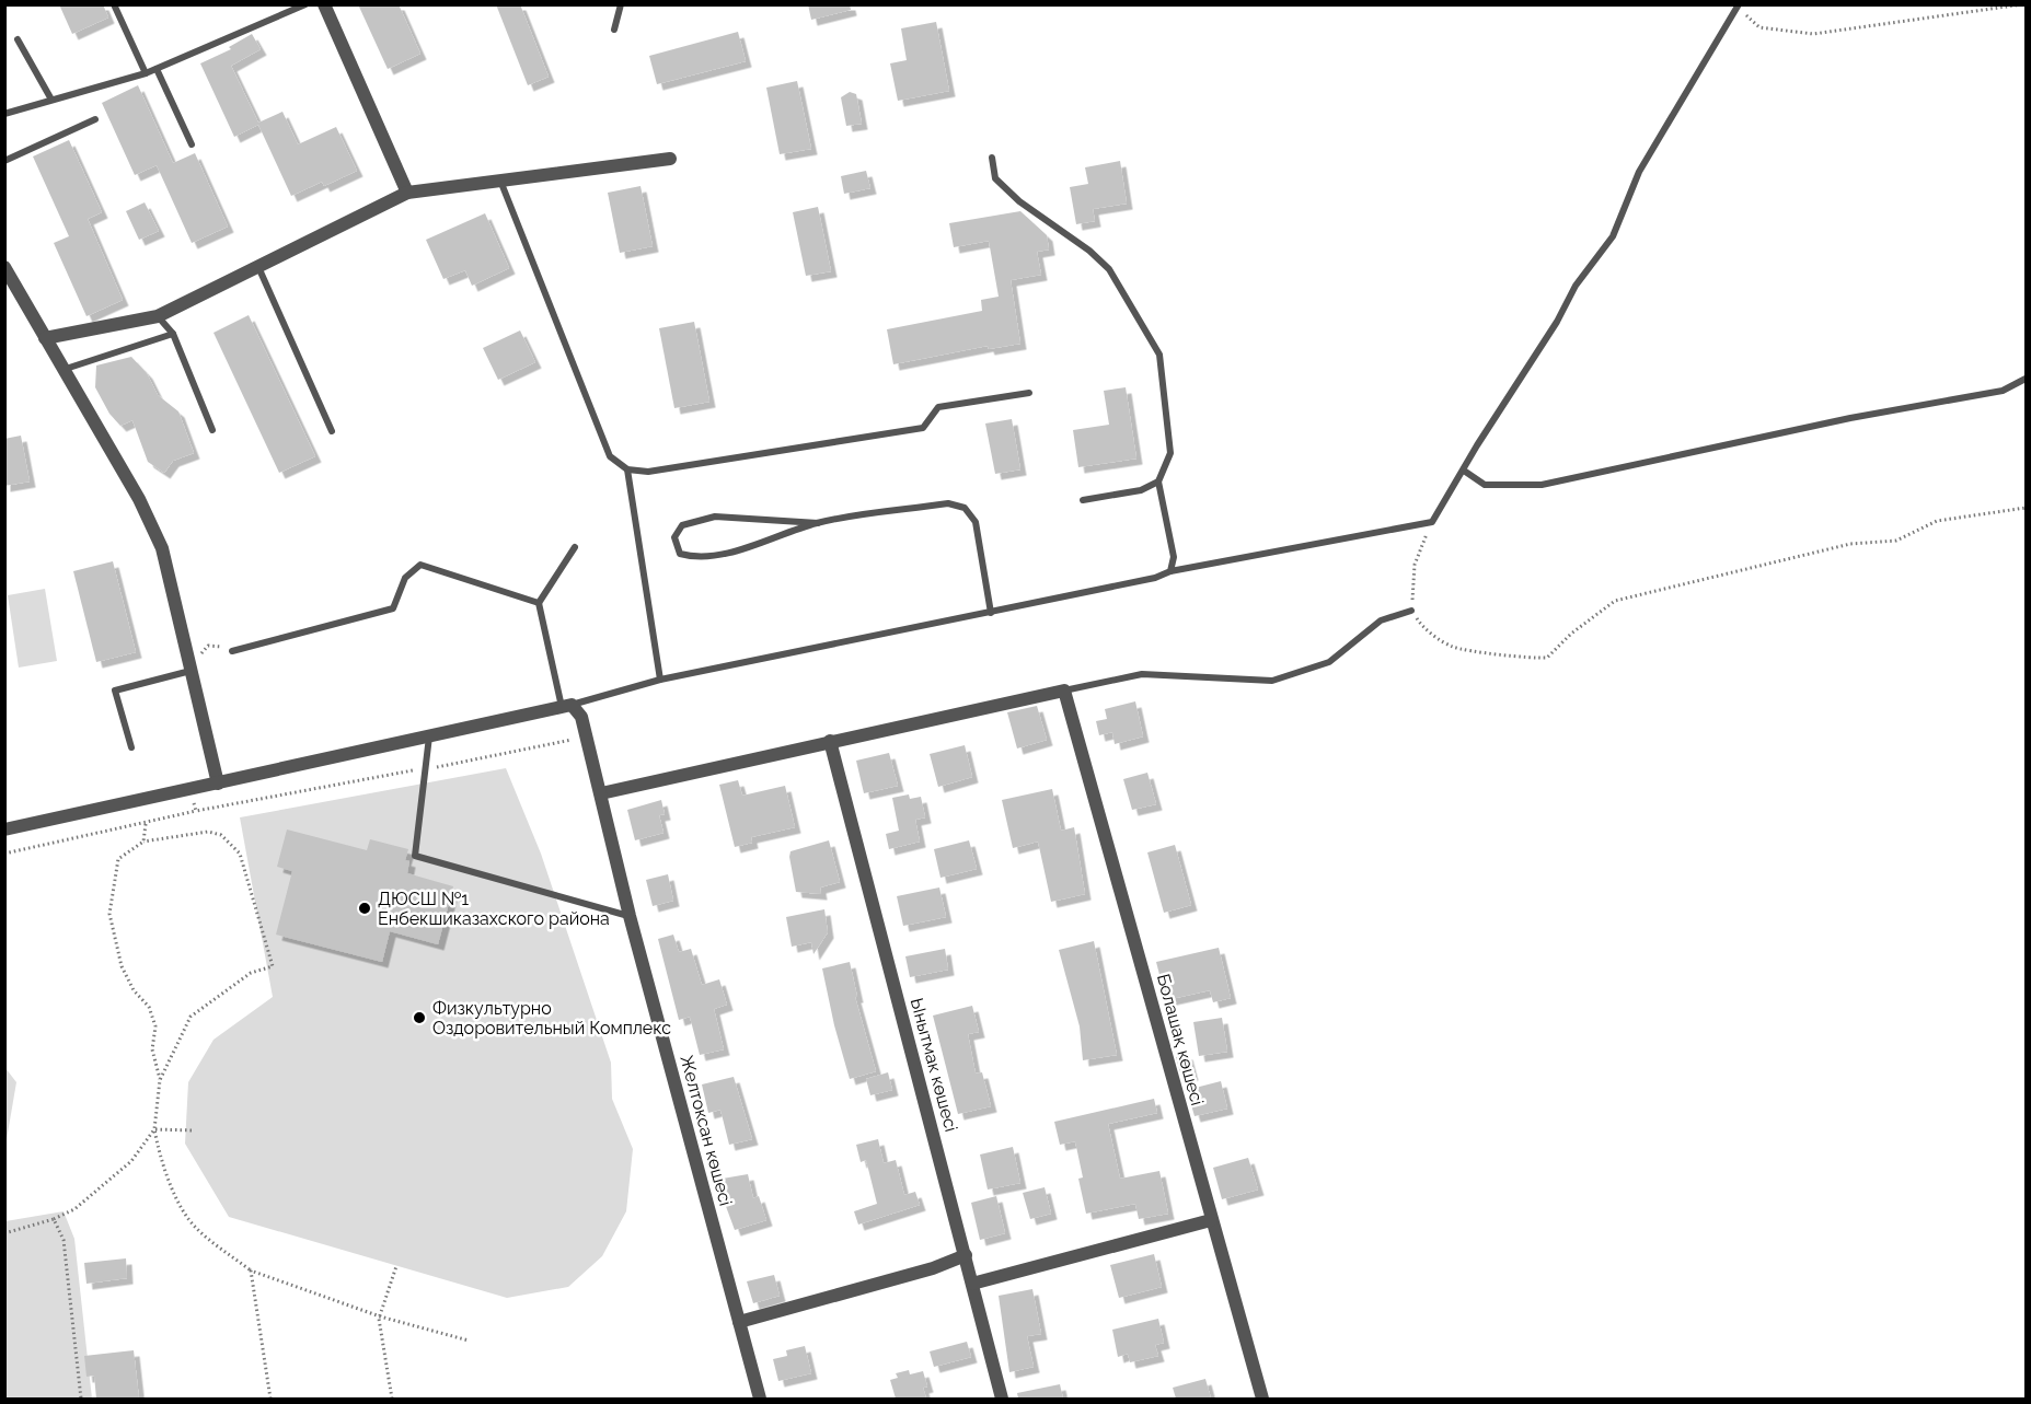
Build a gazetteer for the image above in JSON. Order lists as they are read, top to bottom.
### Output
{
  "streets": {
    "street": ["Болашақ көшесі", "Ынытмак көшесі", "Желтоксан көшесі"]
  },
  "places": ["ДЮСШ №1 Енбекшиказахского района", "Физкультурно Оздоровительный Комплекс"]
}
